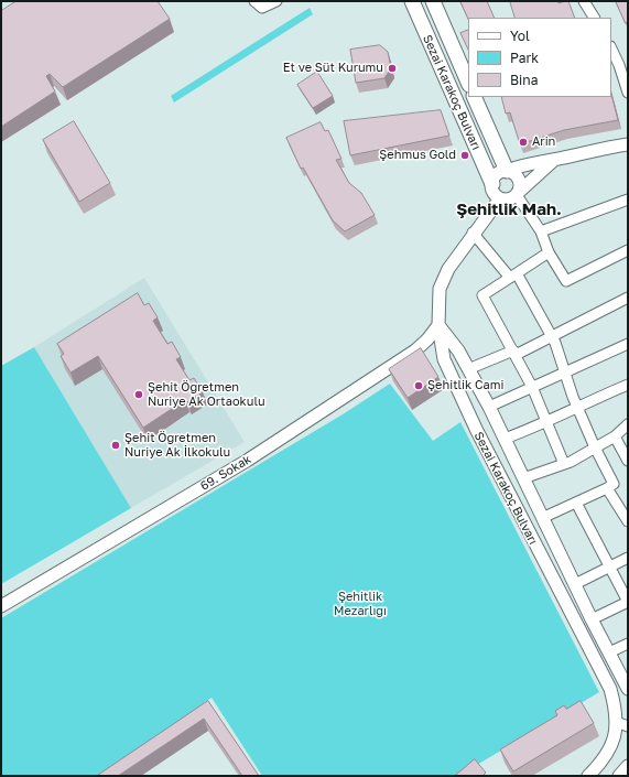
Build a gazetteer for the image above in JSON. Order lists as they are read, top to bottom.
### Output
{
  "streets": {
    "main road": ["Sezai Karakoç Bulvarı"],
    "street": ["69. Sokak"]
  },
  "crossings": [
    ["Sezai Karakoç Bulvarı", "69. Sokak"]
  ],
  "districts": ["Şehitlik Mah."],
  "parks": ["Şehitlik Mezarlığı"],
  "places": [
    "Et ve Süt Kurumu",
    "Arin",
    "Şehmus Gold",
    "Şehitlik Cami",
    "Şehit Öğretmen Nuriye Ak Ortaokulu",
    "Şehit Öğretmen Nuriye Ak İlkokulu"
  ],
  "legend": ["Yol", "Park", "Bina"]
}
